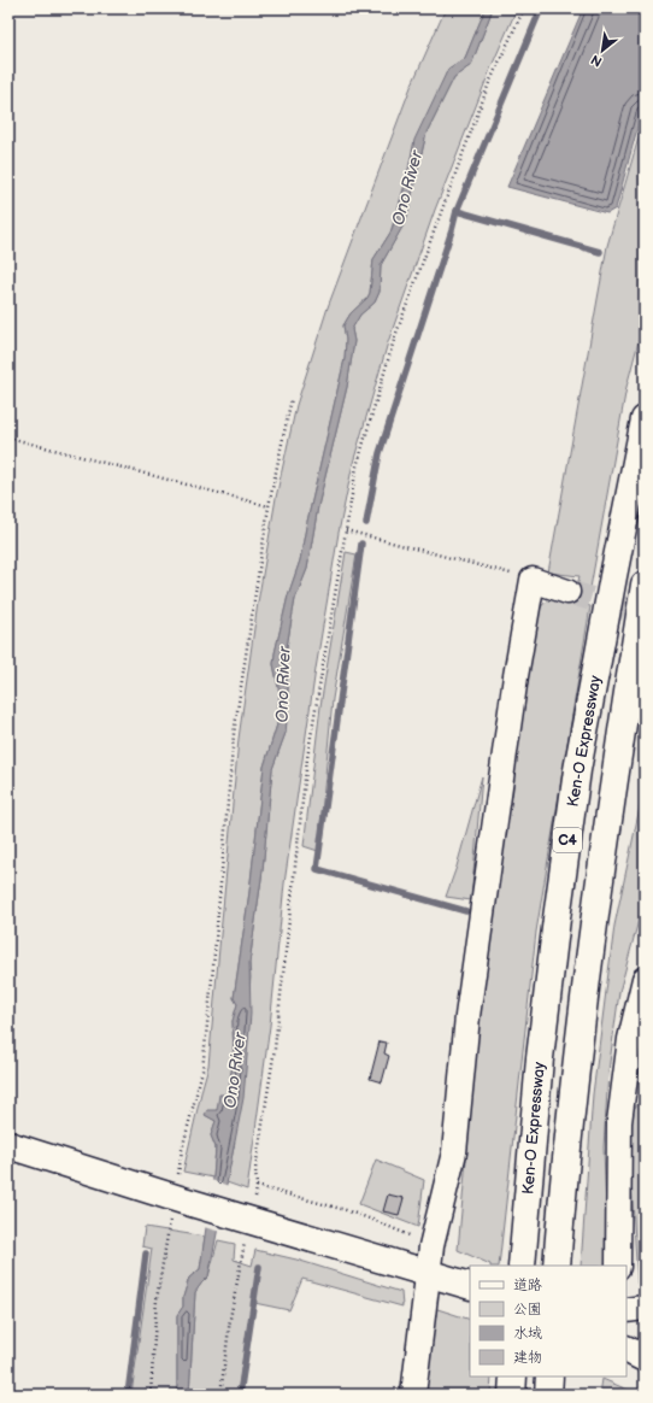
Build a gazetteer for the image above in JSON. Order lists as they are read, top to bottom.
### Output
{
  "streets": {
    "main road": ["Ken-O Expressway", "C4"]
  },
  "water": ["Ono River"],
  "legend": [
    "道路",
    "公園",
    "水域",
    "建物"
  ],
  "north": "bottom left"
}
